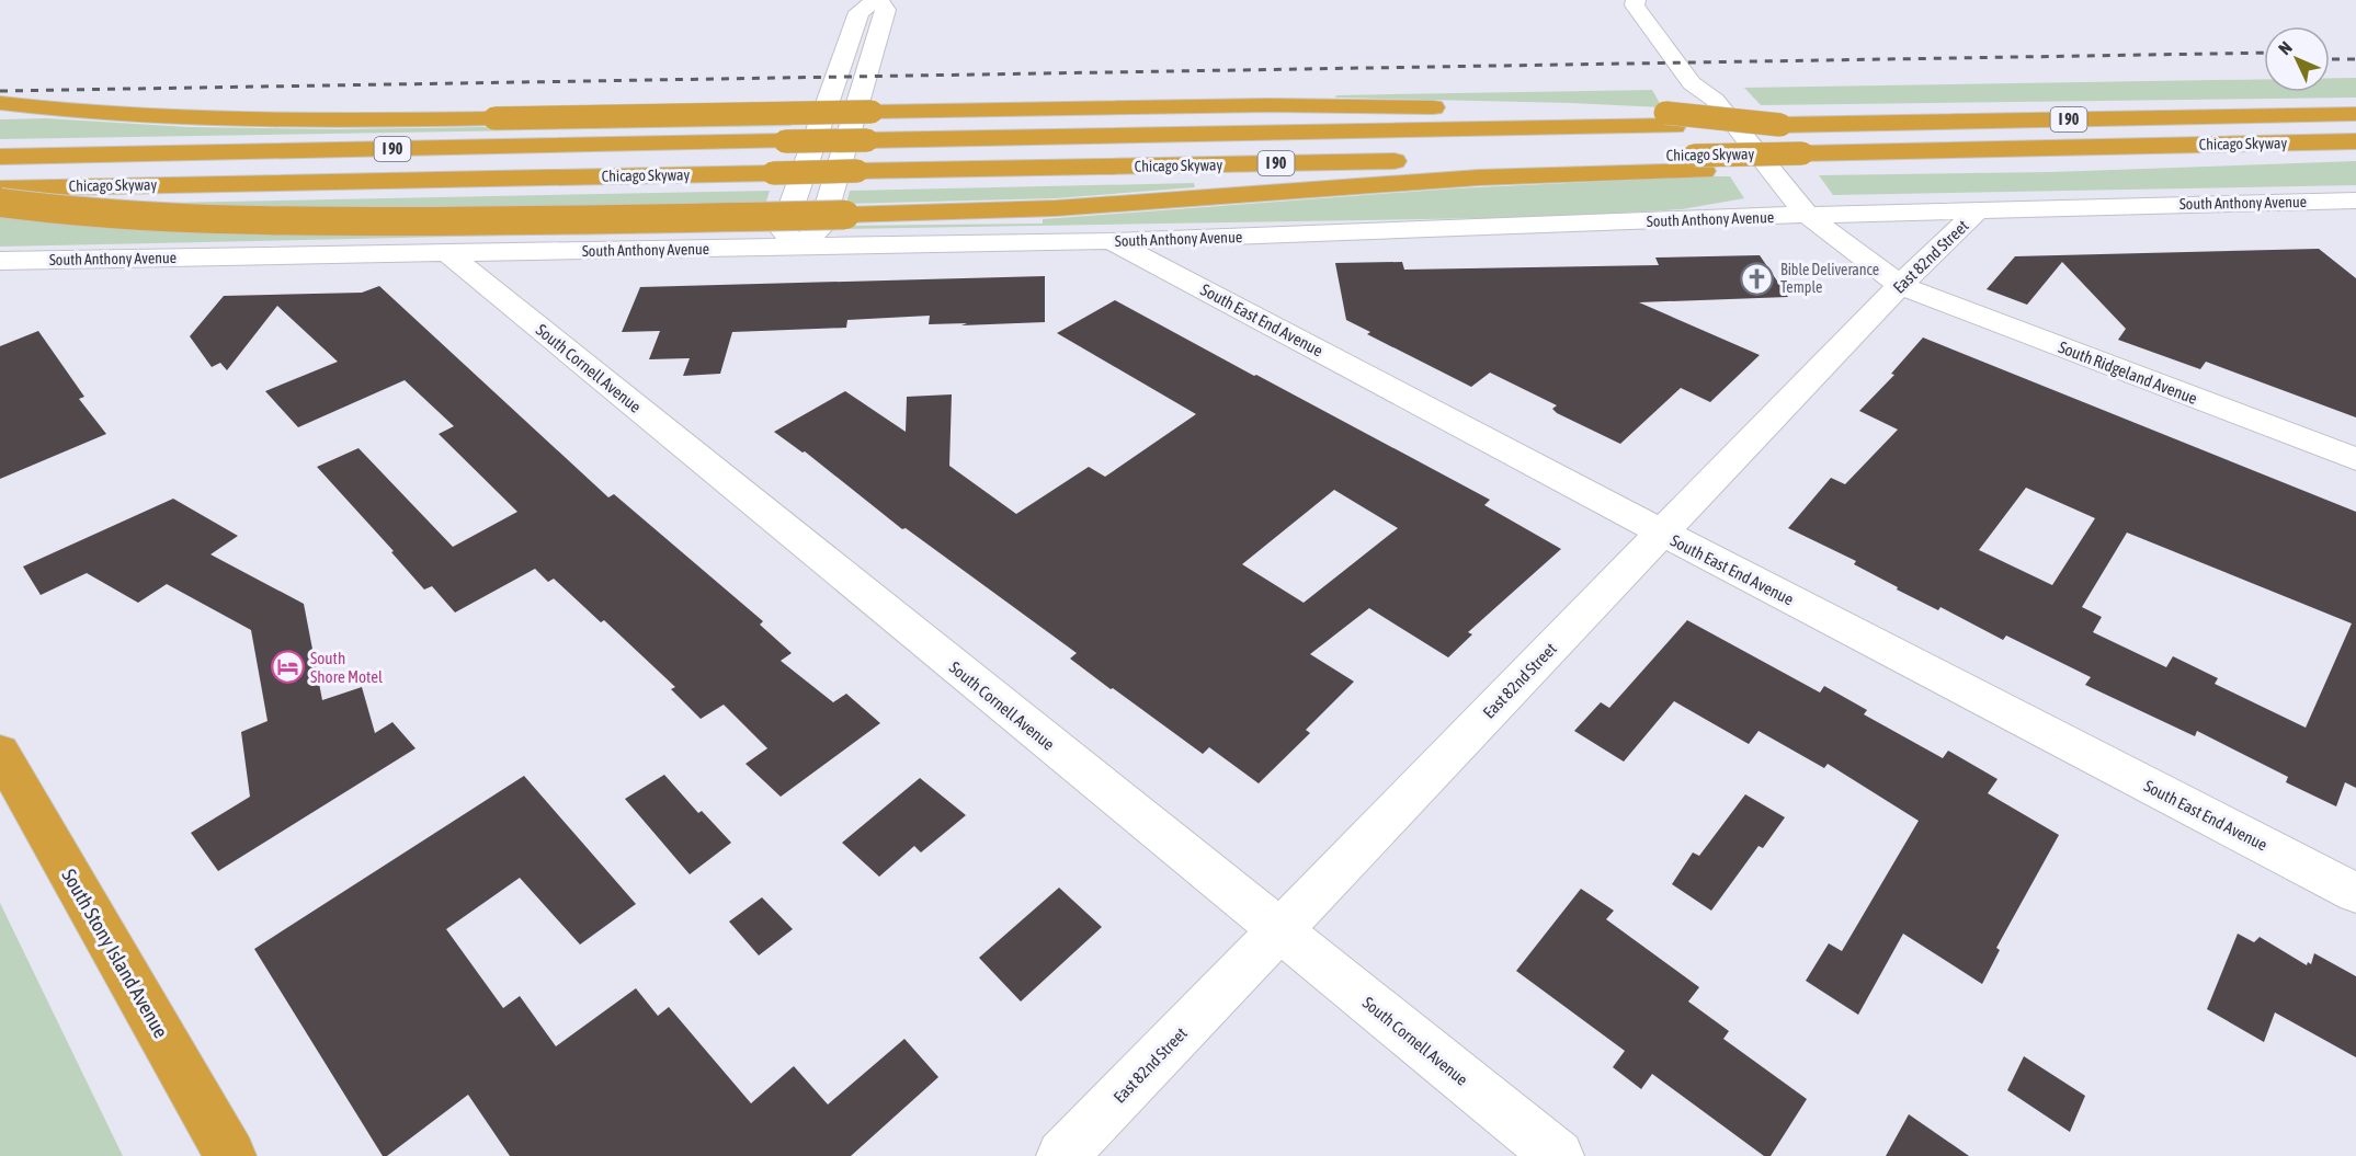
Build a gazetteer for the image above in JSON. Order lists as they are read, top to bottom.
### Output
{
  "streets": {
    "highway": ["I 90", "Chicago Skyway", "South Stony Island Avenue"],
    "street": [
      "South Anthony Avenue",
      "East 82nd Street",
      "South East End Avenue",
      "South Cornell Avenue",
      "South Ridgeland Avenue"
    ]
  },
  "crossings": [
    ["South Anthony Avenue", "East 82nd Street"],
    ["South Anthony Avenue", "South East End Avenue"],
    ["South Anthony Avenue", "South Cornell Avenue"],
    ["South Anthony Avenue", "South Ridgeland Avenue"],
    ["East 82nd Street", "South East End Avenue"],
    ["East 82nd Street", "South Cornell Avenue"],
    ["East 82nd Street", "South Ridgeland Avenue"]
  ],
  "places": {
    "church": ["Bible Deliverance Temple"],
    "hotel": ["South Shore Motel"]
  },
  "north": "top left"
}
